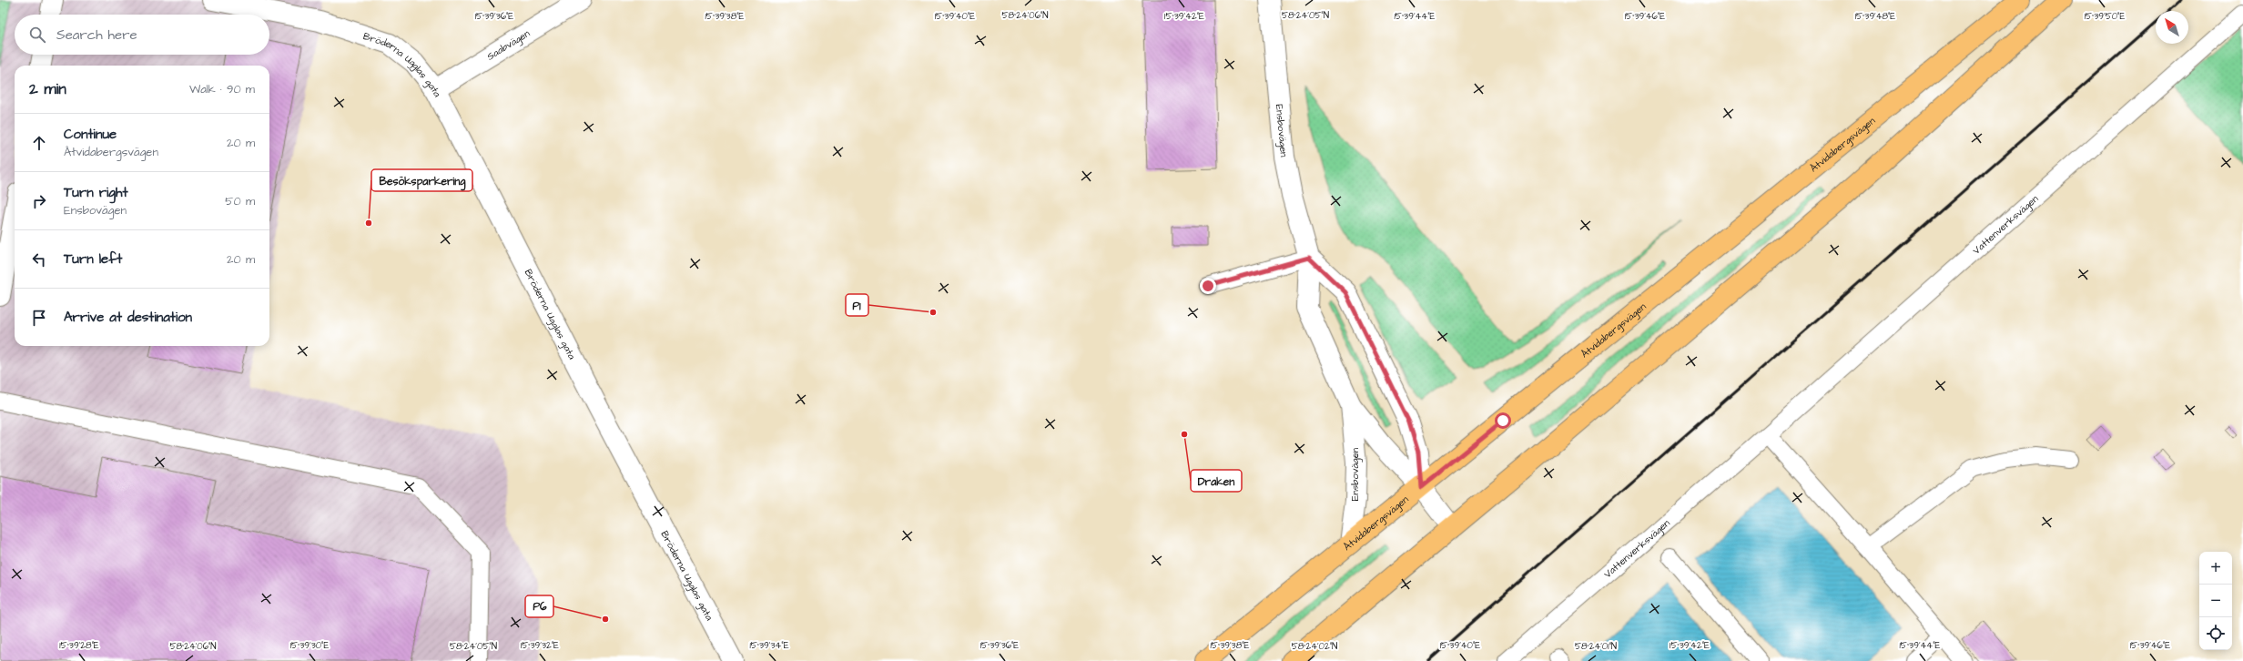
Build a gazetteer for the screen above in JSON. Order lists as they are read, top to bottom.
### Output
{
  "streets": {
    "main road": ["Åtvidabergsvägen"],
    "street": ["Saabvägen", "Bröderna Ugglas gata", "Ensbovägen"],
    "lane": ["Vattenverksvägen"]
  },
  "crossings": [
    ["Saabvägen", "Bröderna Ugglas gata"],
    ["Ensbovägen", "Åtvidabergsvägen"]
  ],
  "places": [
    "Besöksparkering",
    "P1",
    "Draken",
    "P6"
  ],
  "north": "top left",
  "page": {
    "search": "Search here",
    "heading": ["2 min", "Walk · 90 m"],
    "list": [
      ["Continue", "Åtvidabergsvägen", "20 m"],
      ["Turn right", "Ensbovägen", "50 m"],
      ["Turn left", "20 m"],
      "Arrive at destination"
    ],
    "map_buttons": ["+", "−"]
  },
  "coordinates": [
    "58°24'06\"N",
    "58°24'05\"N",
    "15°39'36\"E",
    "15°39'46\"E",
    "15°39'38\"E",
    "15°39'40\"E",
    "15°39'42\"E",
    "15°39'44\"E",
    "15°39'48\"E",
    "15°39'50\"E",
    "15°39'28\"E",
    "15°39'30\"E",
    "15°39'32\"E",
    "15°39'34\"E",
    "58°24'02\"N",
    "58°24'01\"N"
  ]
}
